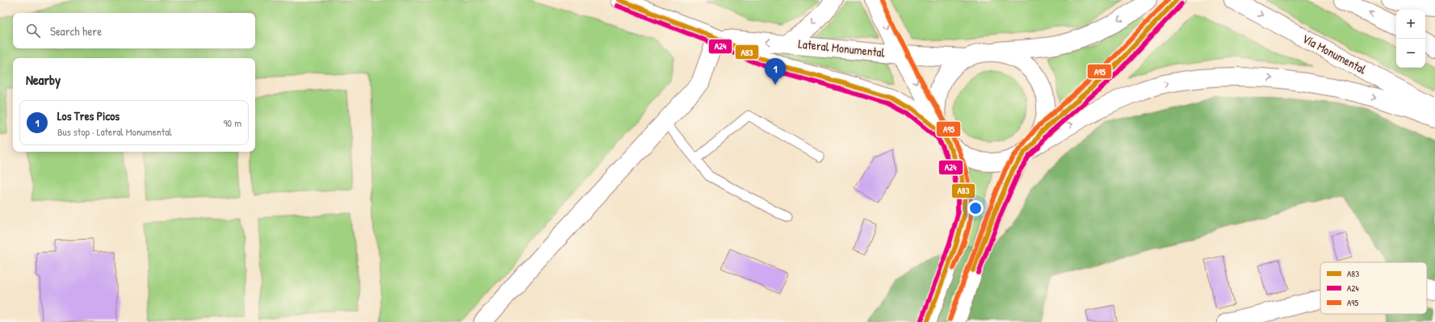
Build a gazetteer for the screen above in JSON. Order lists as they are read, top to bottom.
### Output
{
  "streets": {
    "main road": ["Lateral Monumental", "Vía Monumental"]
  },
  "lines": ["transit line A83", "transit line A95", "transit line A24"],
  "legend": ["A83", "A24", "A95"],
  "page": {
    "map_buttons": ["+", "−"],
    "search": "Search here",
    "pins": "1",
    "heading": "Nearby",
    "list": [
      {
        "mark": "1",
        "name": "Los Tres Picos",
        "note": "Bus stop · Lateral Monumental",
        "value": "90 m"
      }
    ]
  }
}
